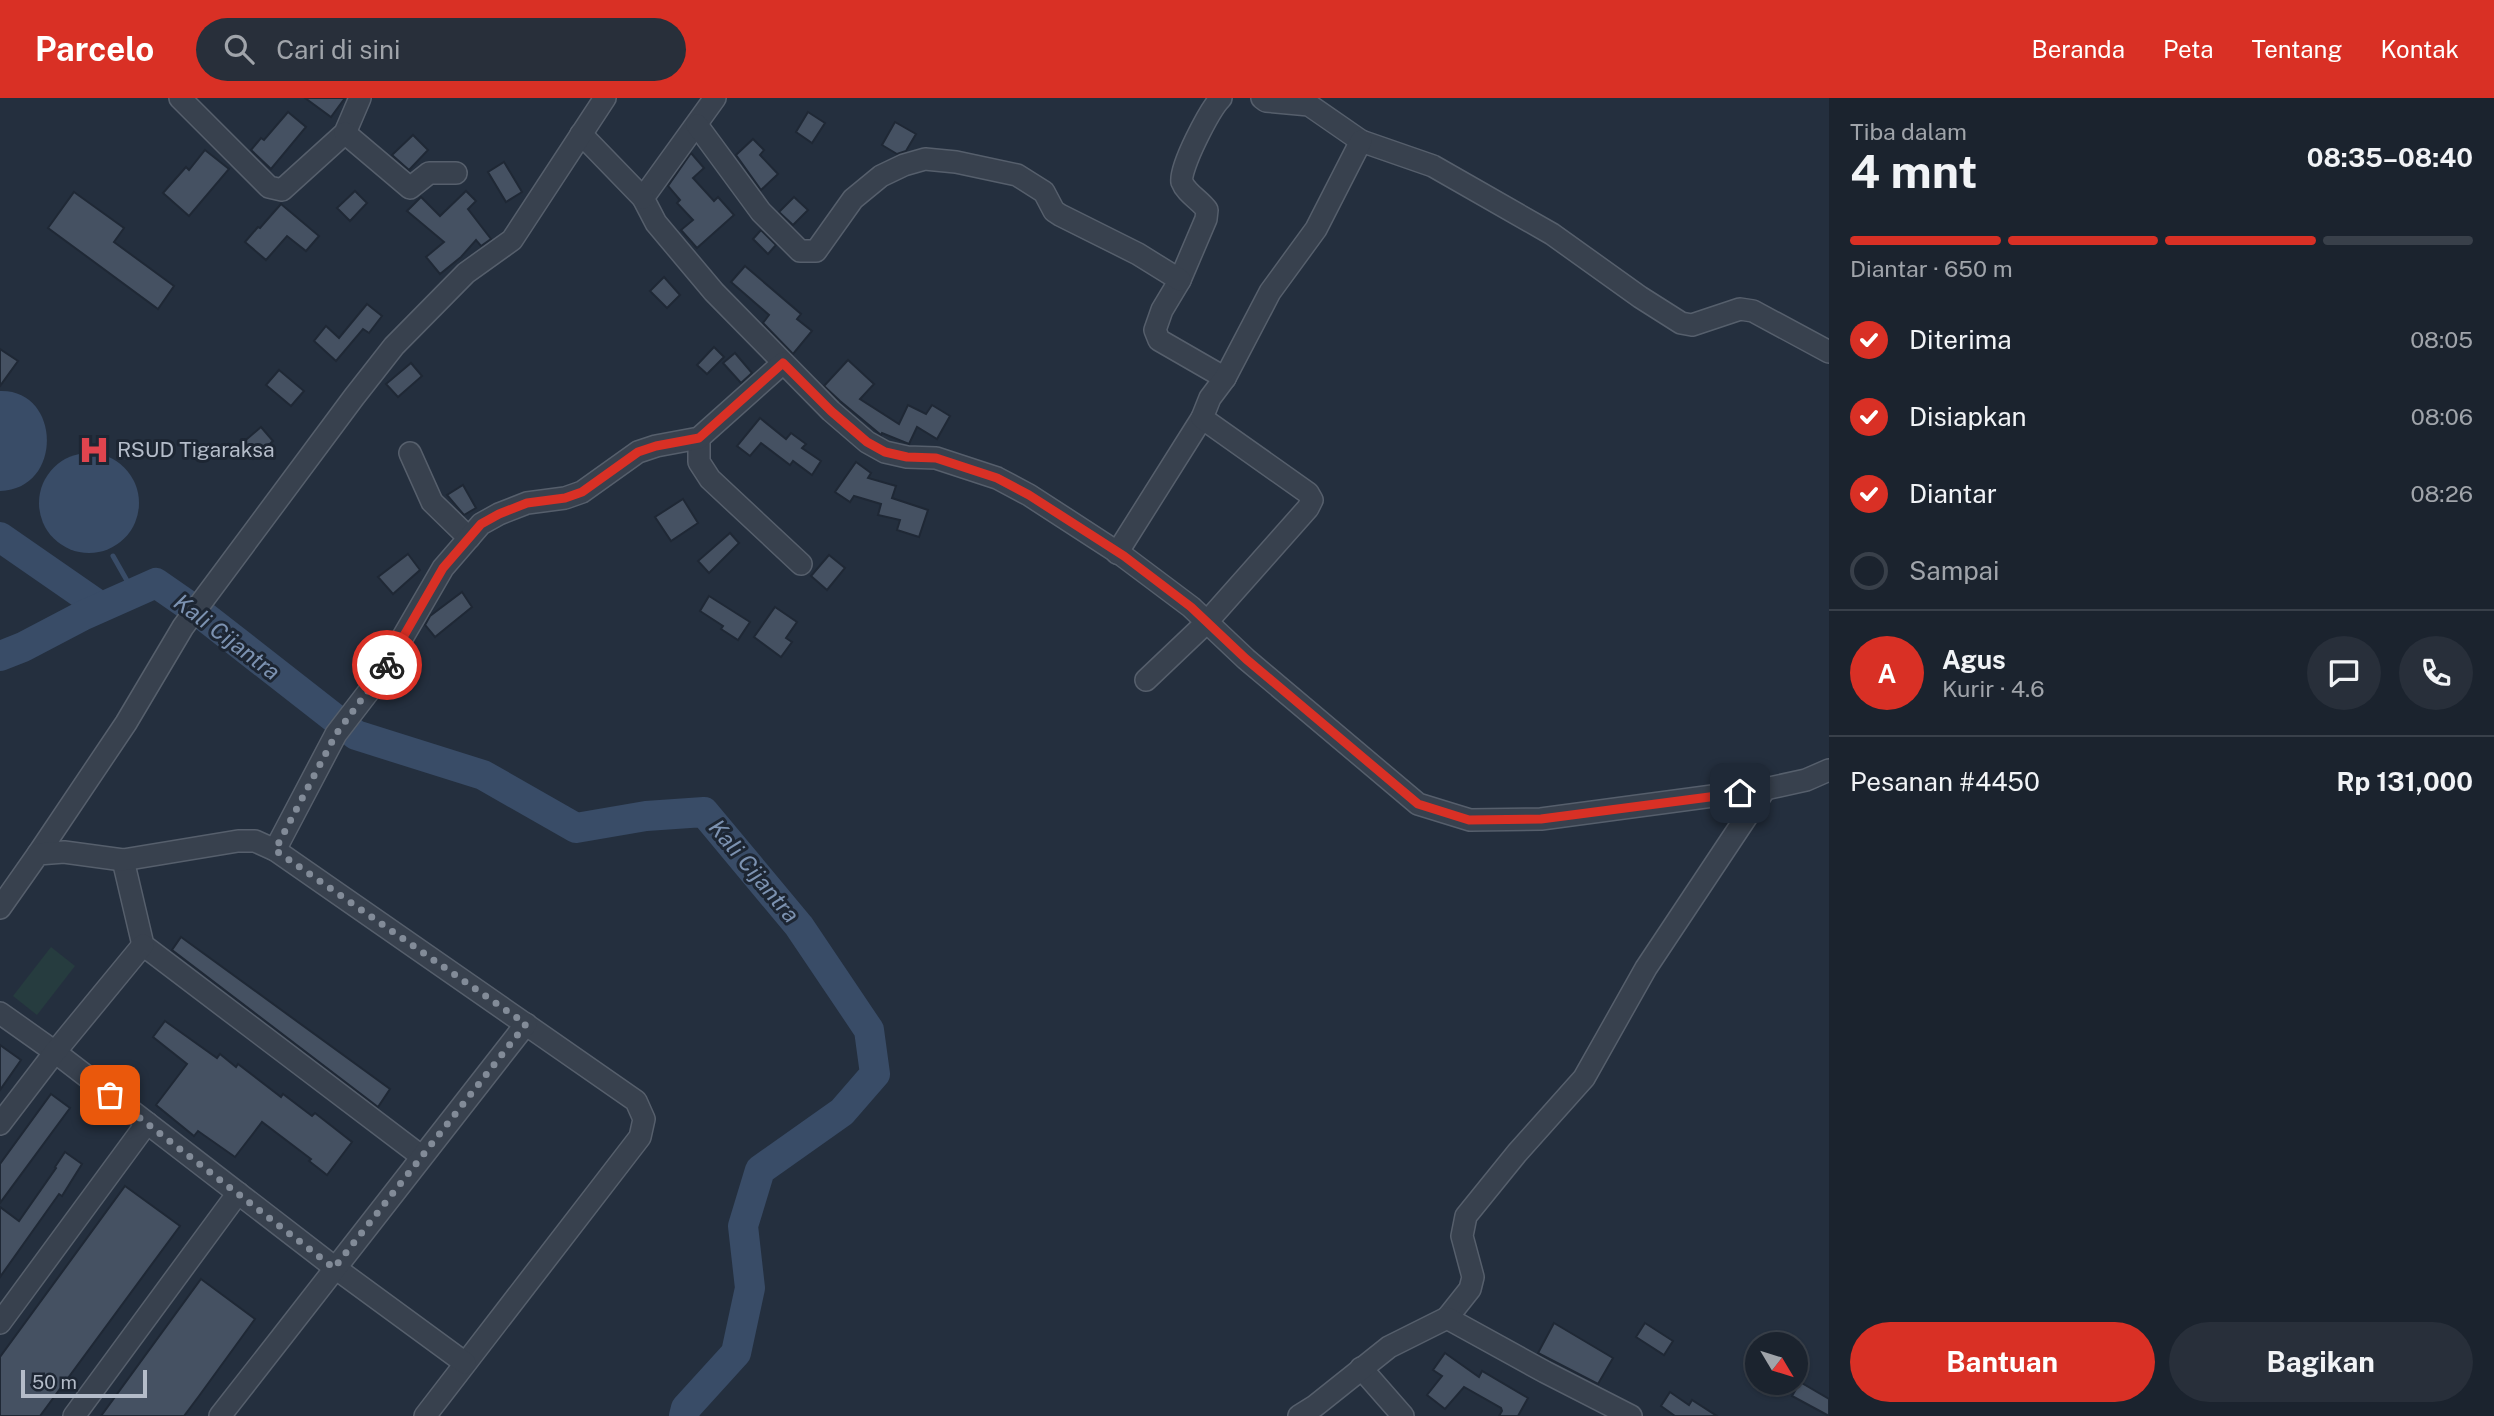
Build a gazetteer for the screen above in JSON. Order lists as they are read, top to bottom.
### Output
{
  "water": ["Kali Cijantra"],
  "places": {
    "hospital": ["RSUD Tigaraksa"]
  },
  "scale_bar": "50 m",
  "north": "bottom right",
  "page": {
    "header": "Parcelo",
    "search": "Cari di sini",
    "nav": [
      "Beranda",
      "Peta",
      "Tentang",
      "Kontak"
    ],
    "heading": ["4 mnt", "Tiba dalam", "08:35–08:40"],
    "panel": [
      "Agus",
      "Kurir · 4.6",
      "Pesanan #4450",
      "Rp 131,000"
    ],
    "bar": "Diantar · 650 m",
    "list": [
      ["Diterima", "08:05"],
      ["Disiapkan", "08:06"],
      ["Diantar", "08:26"],
      "Sampai"
    ],
    "round": "A",
    "buttons": ["Bantuan", "Bagikan"],
    "scale": "50 m"
  }
}
